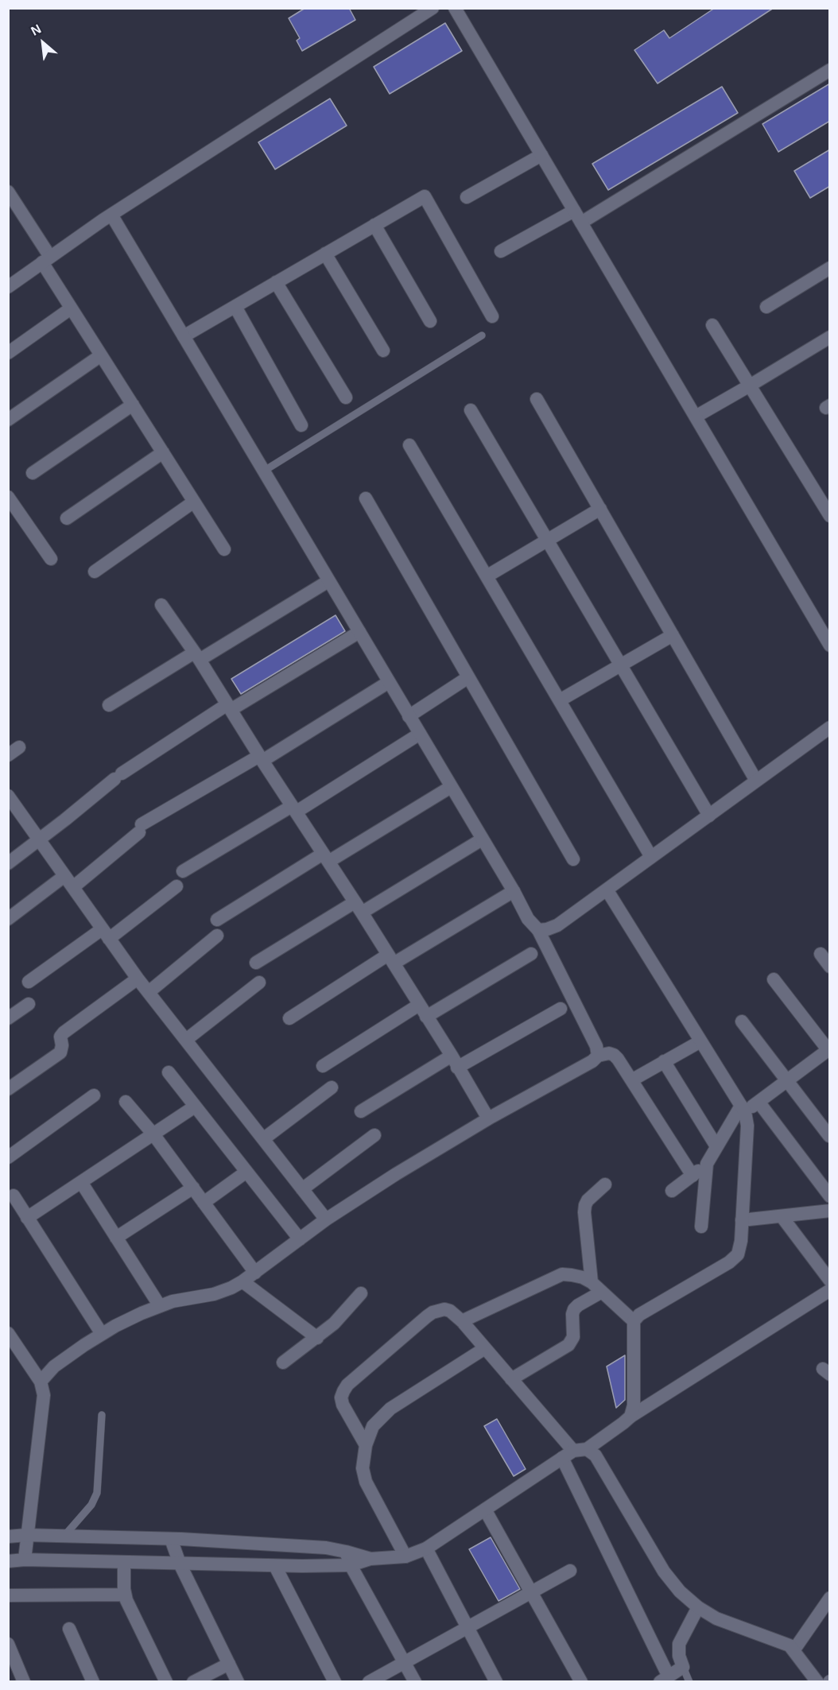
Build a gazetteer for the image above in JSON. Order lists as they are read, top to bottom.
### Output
{
  "north": "top left"
}
